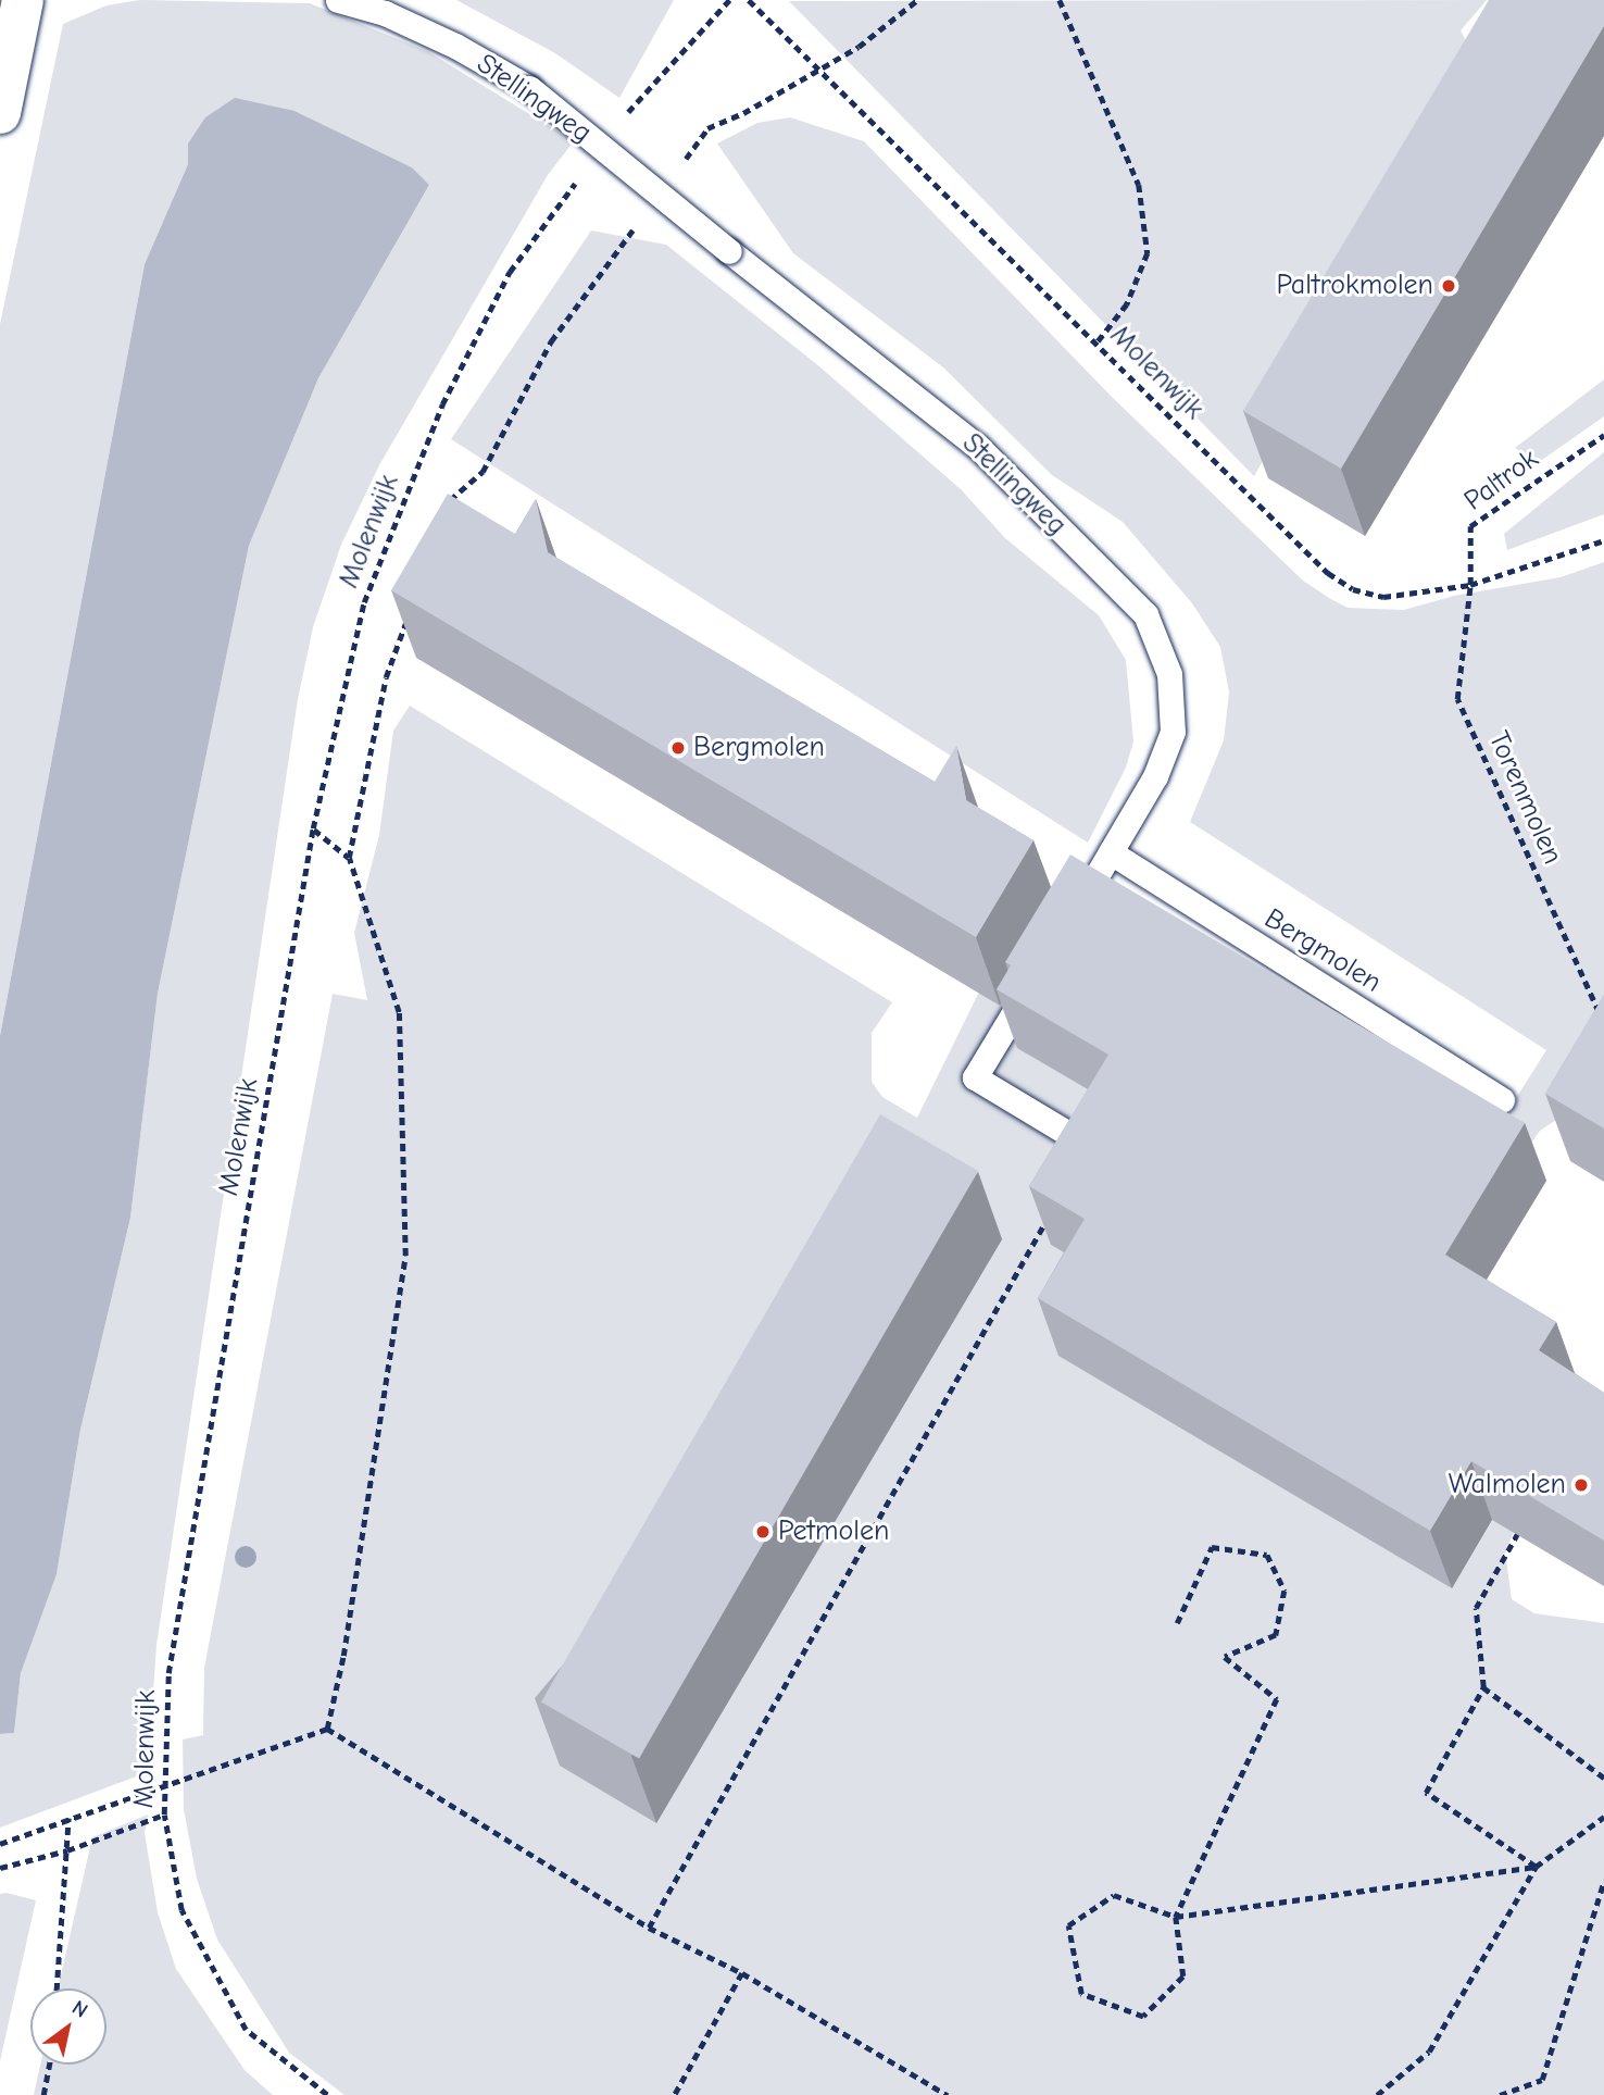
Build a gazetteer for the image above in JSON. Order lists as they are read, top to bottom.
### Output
{
  "streets": {
    "lane": ["Stellingweg", "Bergmolen"],
    "path": ["Molenwijk", "Paltrok", "Torenmolen"]
  },
  "crossings": [
    ["Stellingweg", "Bergmolen"],
    ["Molenwijk", "Paltrok"],
    ["Molenwijk", "Torenmolen"],
    ["Paltrok", "Torenmolen"]
  ],
  "places": [
    "Paltrokmolen",
    "Bergmolen",
    "Walmolen",
    "Petmolen"
  ],
  "north": "top right"
}
